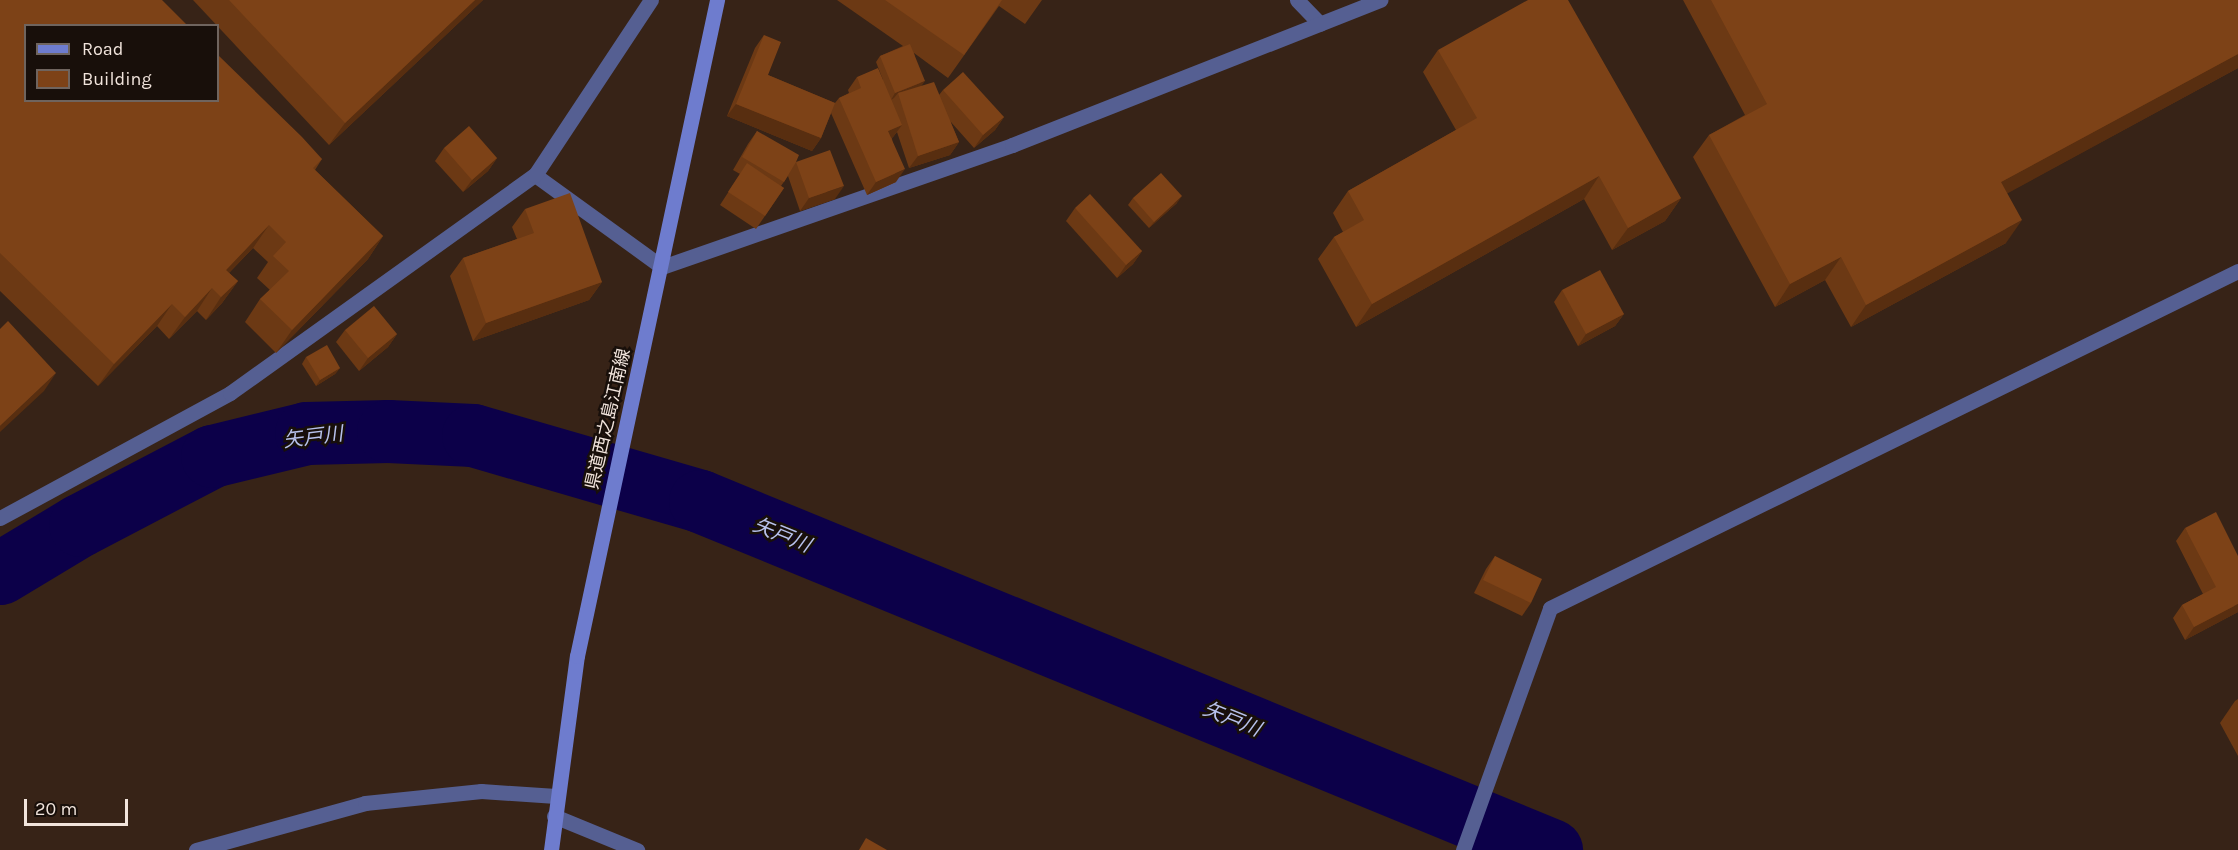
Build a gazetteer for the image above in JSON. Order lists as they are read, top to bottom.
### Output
{
  "streets": {
    "main road": ["県道西之島江南線"]
  },
  "water": ["矢戸川"],
  "legend": ["Road", "Building"],
  "scale_bar": "20 m"
}
